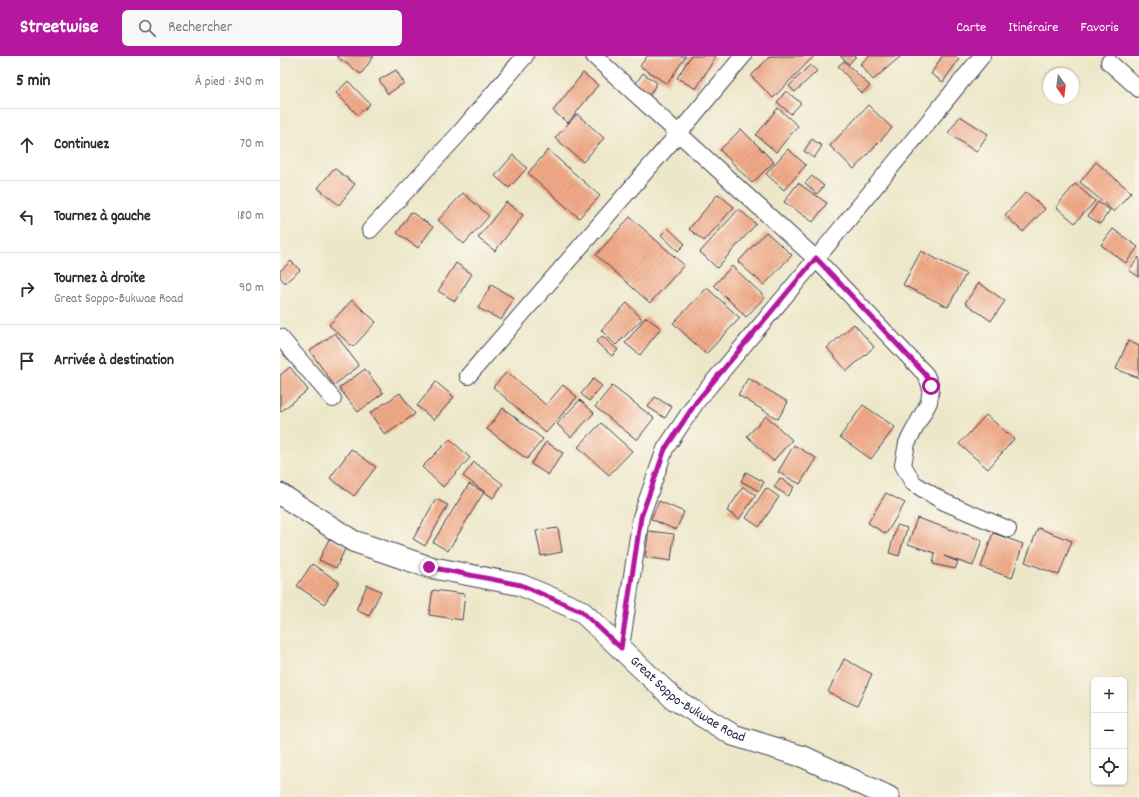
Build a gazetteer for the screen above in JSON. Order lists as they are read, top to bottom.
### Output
{
  "streets": {
    "street": ["Great Soppo-Bukwae Road"]
  },
  "north": "bottom",
  "page": {
    "header": "Streetwise",
    "search": "Rechercher",
    "nav": ["Carte", "Itinéraire", "Favoris"],
    "heading": ["5 min", "À pied · 340 m"],
    "list": [
      ["Continuez", "70 m"],
      ["Tournez à gauche", "180 m"],
      ["Tournez à droite", "Great Soppo-Bukwae Road", "90 m"],
      "Arrivée à destination"
    ],
    "map_buttons": ["+", "−"]
  }
}
